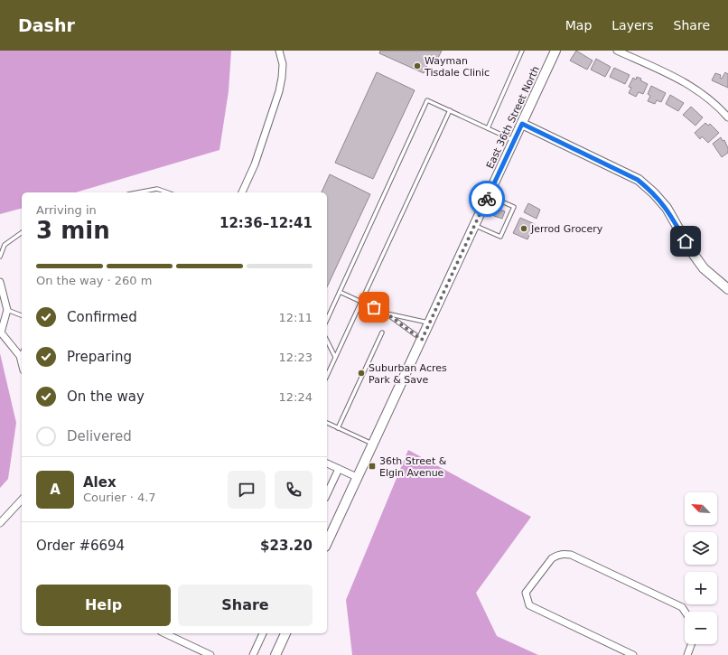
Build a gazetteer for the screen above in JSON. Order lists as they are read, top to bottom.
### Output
{
  "streets": {
    "main road": ["East 36th Street North"]
  },
  "places": {
    "other": ["Wayman Tisdale Clinic", "Jerrod Grocery", "Suburban Acres Park & Save"],
    "transit": ["36th Street & Elgin Avenue"]
  },
  "north": "top left",
  "page": {
    "header": "Dashr",
    "nav": ["Map", "Layers", "Share"],
    "heading": ["3 min", "Arriving in", "12:36–12:41"],
    "panel": [
      "Alex",
      "Courier · 4.7",
      "Order #6694",
      "$23.20"
    ],
    "bar": "On the way · 260 m",
    "list": [
      ["Confirmed", "12:11"],
      ["Preparing", "12:23"],
      ["On the way", "12:24"],
      "Delivered"
    ],
    "round": "A",
    "map_buttons": ["+", "−"],
    "buttons": ["Help", "Share"]
  }
}
